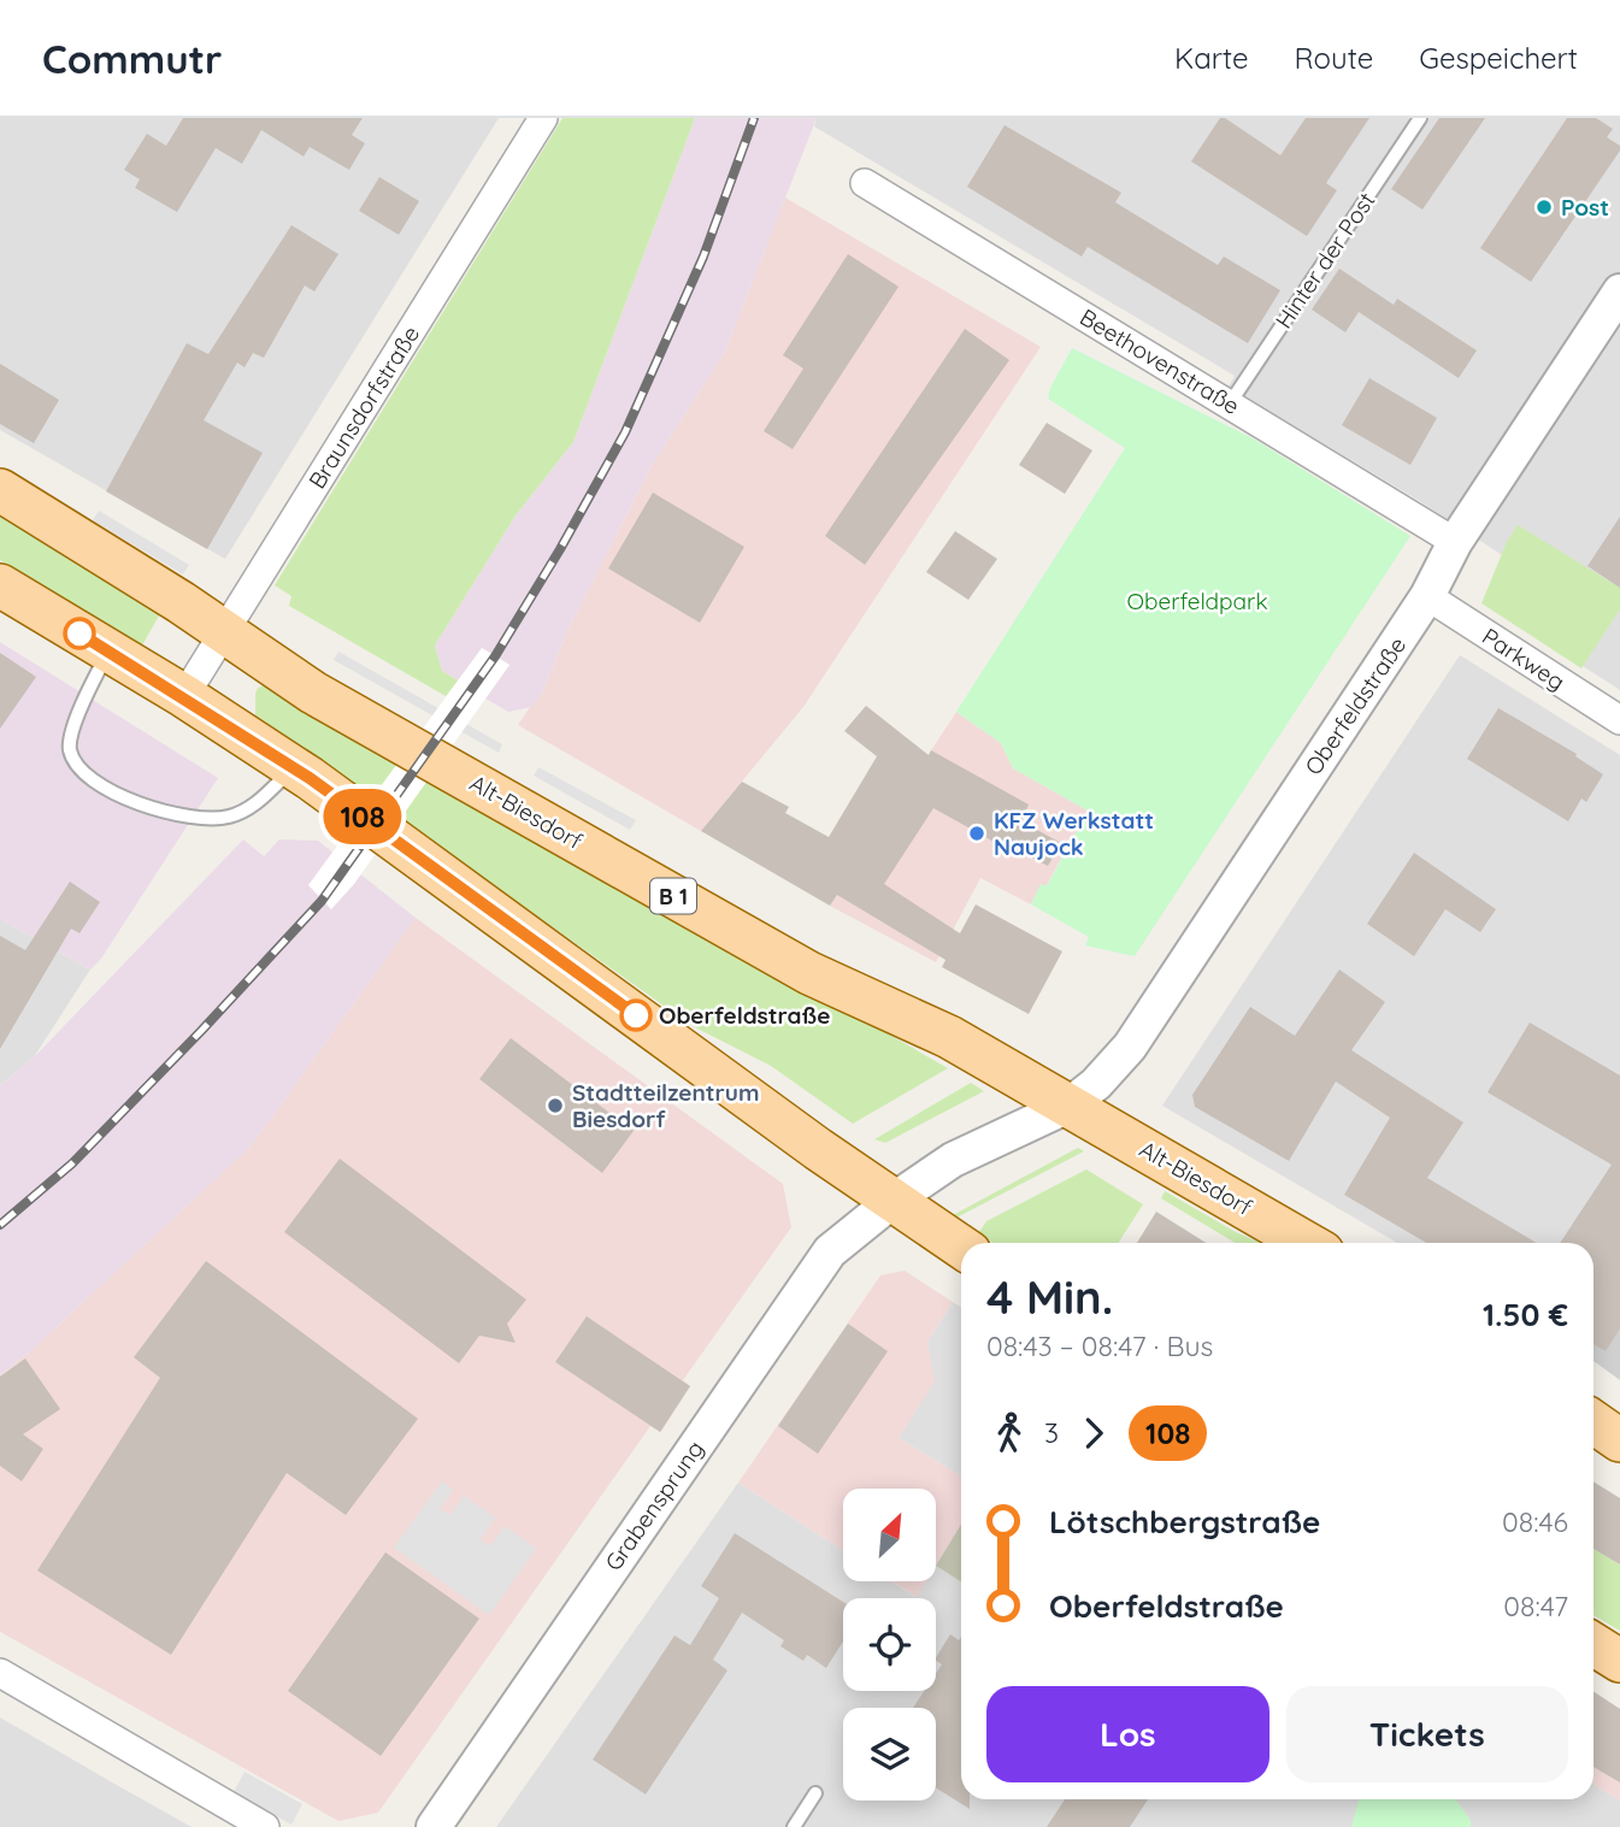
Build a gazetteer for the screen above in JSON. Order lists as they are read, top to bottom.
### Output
{
  "streets": {
    "main road": ["Alt-Biesdorf", "B 1"],
    "street": [
      "Beethovenstraße",
      "Braunsdorfstraße",
      "Parkweg",
      "Oberfeldstraße",
      "Grabensprung"
    ],
    "lane": ["Hinter der Post"]
  },
  "crossings": [
    ["Hinter der Post", "Beethovenstraße"],
    ["Beethovenstraße", "Oberfeldstraße"],
    ["Braunsdorfstraße", "Alt-Biesdorf"],
    ["Parkweg", "Oberfeldstraße"],
    ["Oberfeldstraße", "Alt-Biesdorf"]
  ],
  "parks": ["Oberfeldpark"],
  "places": [
    "Post",
    "KFZ Werkstatt Naujock",
    "Oberfeldstraße",
    "Stadtteilzentrum Biesdorf"
  ],
  "lines": ["bus line 108"],
  "north": "top right",
  "page": {
    "header": "Commutr",
    "nav": ["Karte", "Route", "Gespeichert"],
    "on_map": "108",
    "heading": ["4 Min.", "08:43 – 08:47 · Bus", "1.50 €"],
    "legs": ["3", "108"],
    "list": [
      {
        "name": "Lötschbergstraße",
        "value": "08:46"
      },
      {
        "name": "Oberfeldstraße",
        "value": "08:47"
      }
    ],
    "buttons": ["Los", "Tickets"]
  }
}
